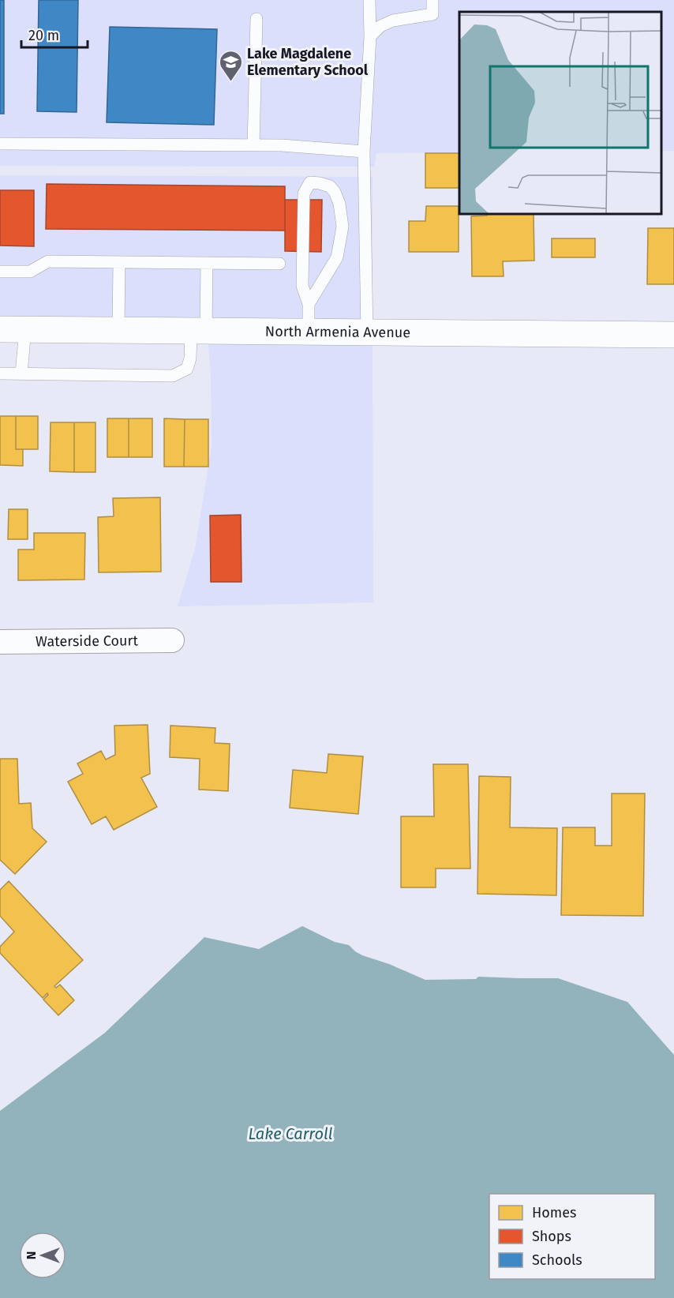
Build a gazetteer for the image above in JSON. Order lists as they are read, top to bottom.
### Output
{
  "streets": {
    "main road": ["North Armenia Avenue"],
    "street": ["Waterside Court"]
  },
  "water": ["Lake Carroll"],
  "places": {
    "school or university": ["Lake Magdalene Elementary School"]
  },
  "legend": ["Homes", "Shops", "Schools"],
  "scale_bar": "20 m",
  "north": "left"
}
